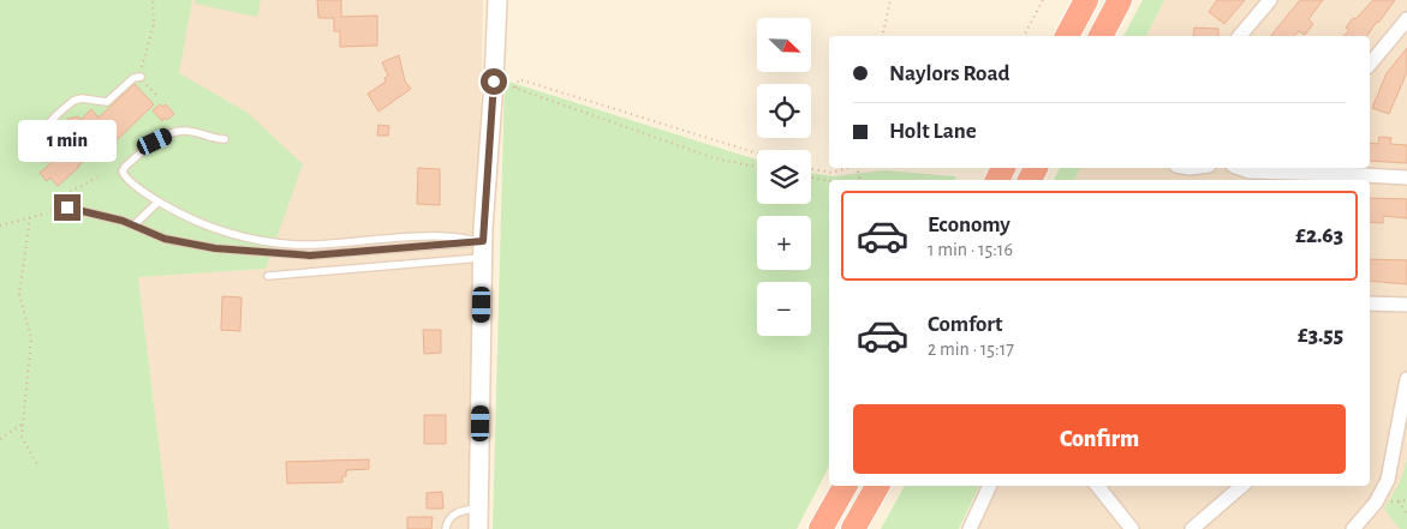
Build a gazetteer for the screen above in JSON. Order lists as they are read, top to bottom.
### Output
{
  "north": "bottom right",
  "page": {
    "map_buttons": ["+", "−"],
    "banner": ["Naylors Road", "Holt Lane"],
    "bubble": "1 min",
    "list": [
      {
        "name": "Economy",
        "note": "1 min · 15:16",
        "value": "£2.63"
      },
      {
        "name": "Comfort",
        "note": "2 min · 15:17",
        "value": "£3.55"
      }
    ],
    "buttons": "Confirm"
  }
}
